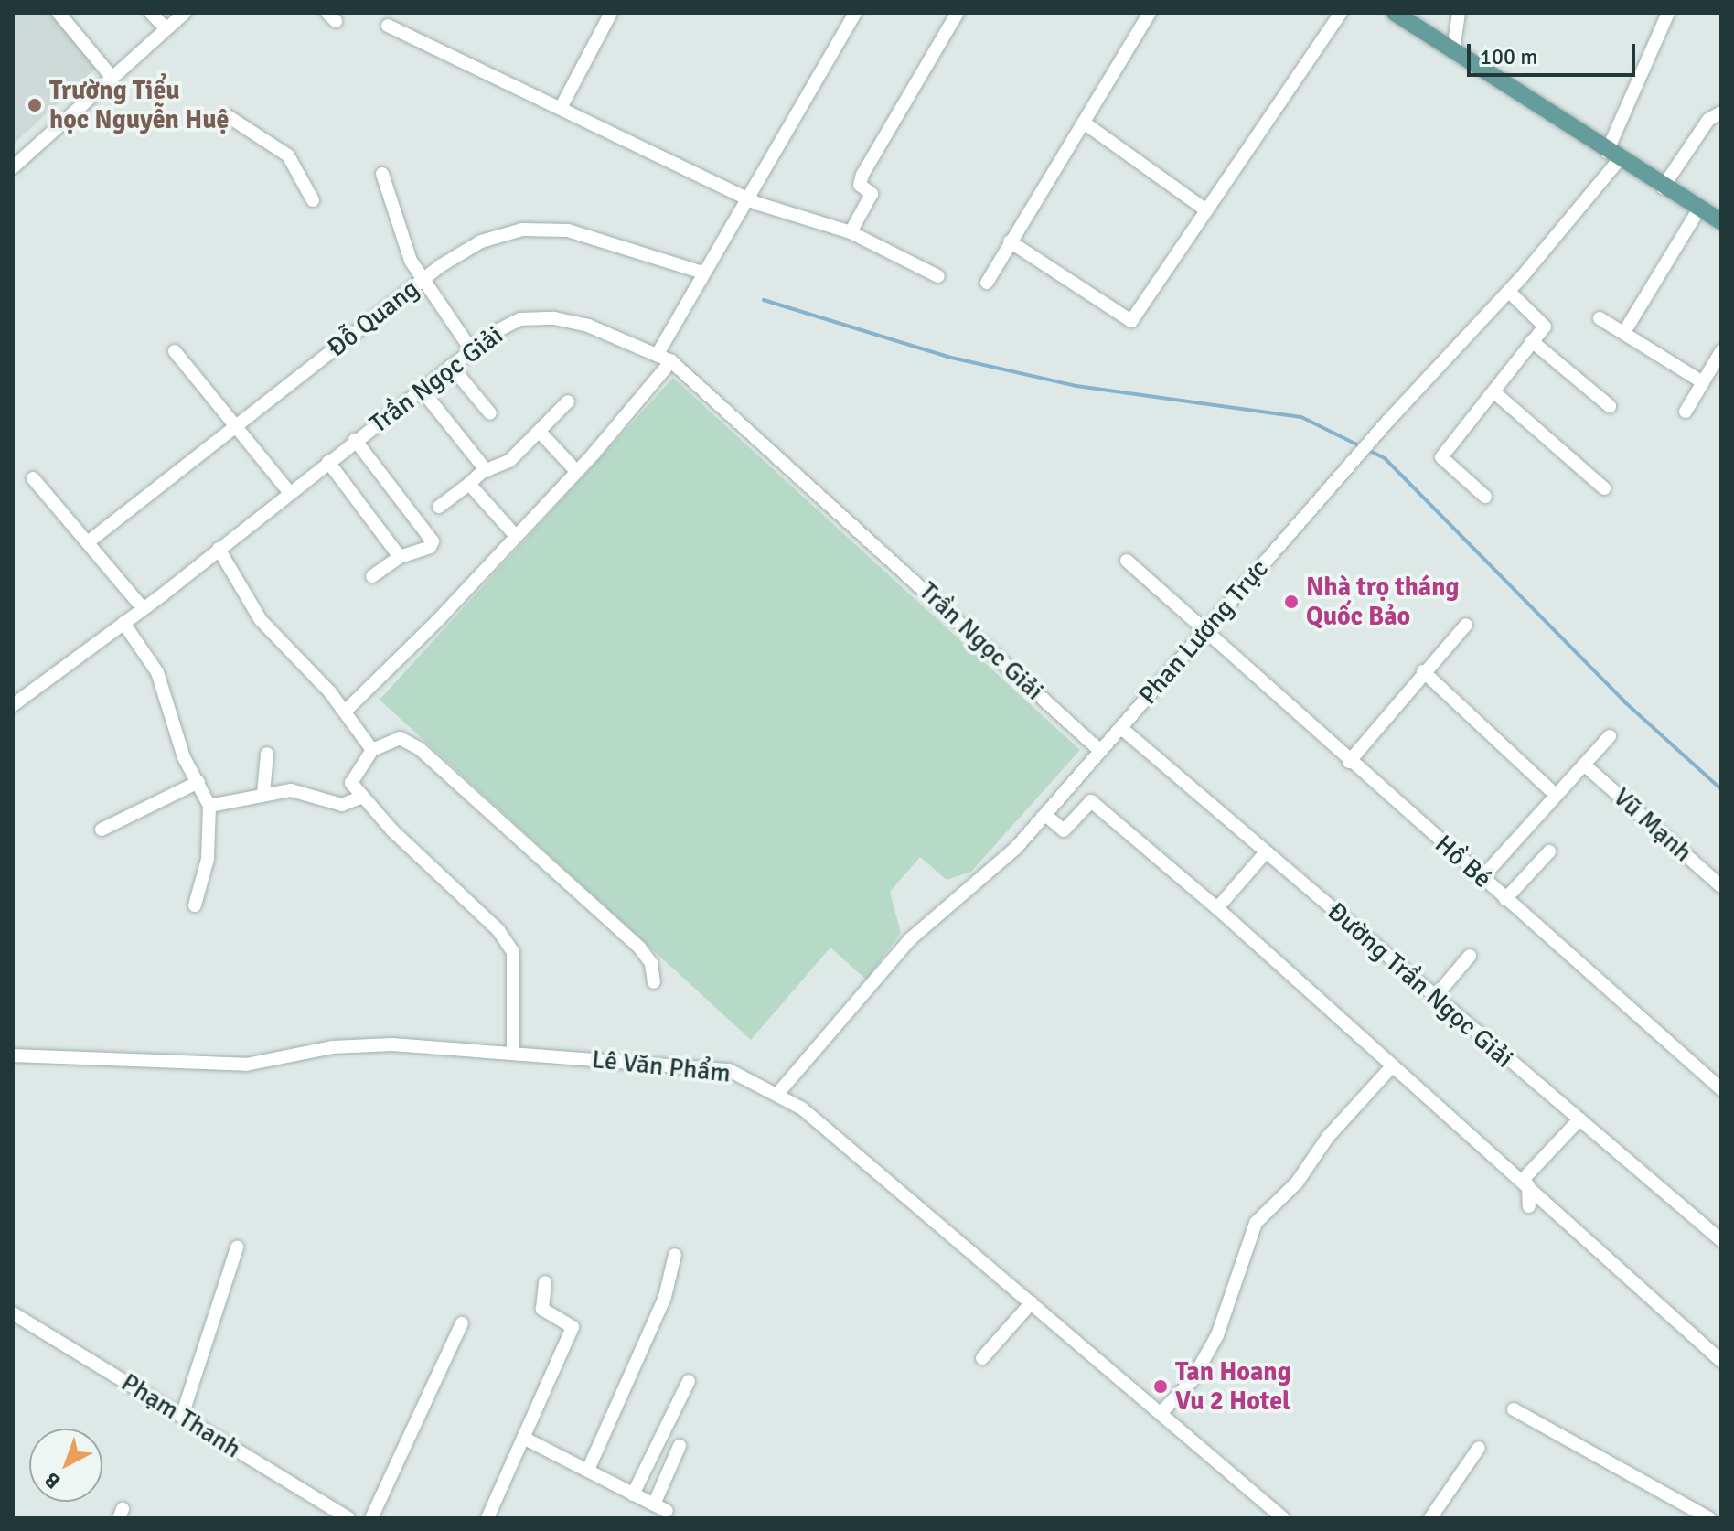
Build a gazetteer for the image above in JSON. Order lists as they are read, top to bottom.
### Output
{
  "streets": {
    "street": [
      "Đỗ Quang",
      "Trần Ngọc Giải",
      "Phan Lương Trực",
      "Vũ Mạnh",
      "Hồ Bé",
      "Đường Trần Ngọc Giải",
      "Lê Văn Phẩm",
      "Phạm Thanh"
    ]
  },
  "crossings": [
    ["Trần Ngọc Giải", "Phan Lương Trực"],
    ["Phan Lương Trực", "Hồ Bé"],
    ["Phan Lương Trực", "Đường Trần Ngọc Giải"],
    ["Phan Lương Trực", "Lê Văn Phẩm"]
  ],
  "places": ["Trường Tiểu học Nguyễn Huệ", "Nhà trọ tháng Quốc Bảo", "Tan Hoang Vu 2 Hotel"],
  "scale_bar": "100 m",
  "north": "bottom left"
}
